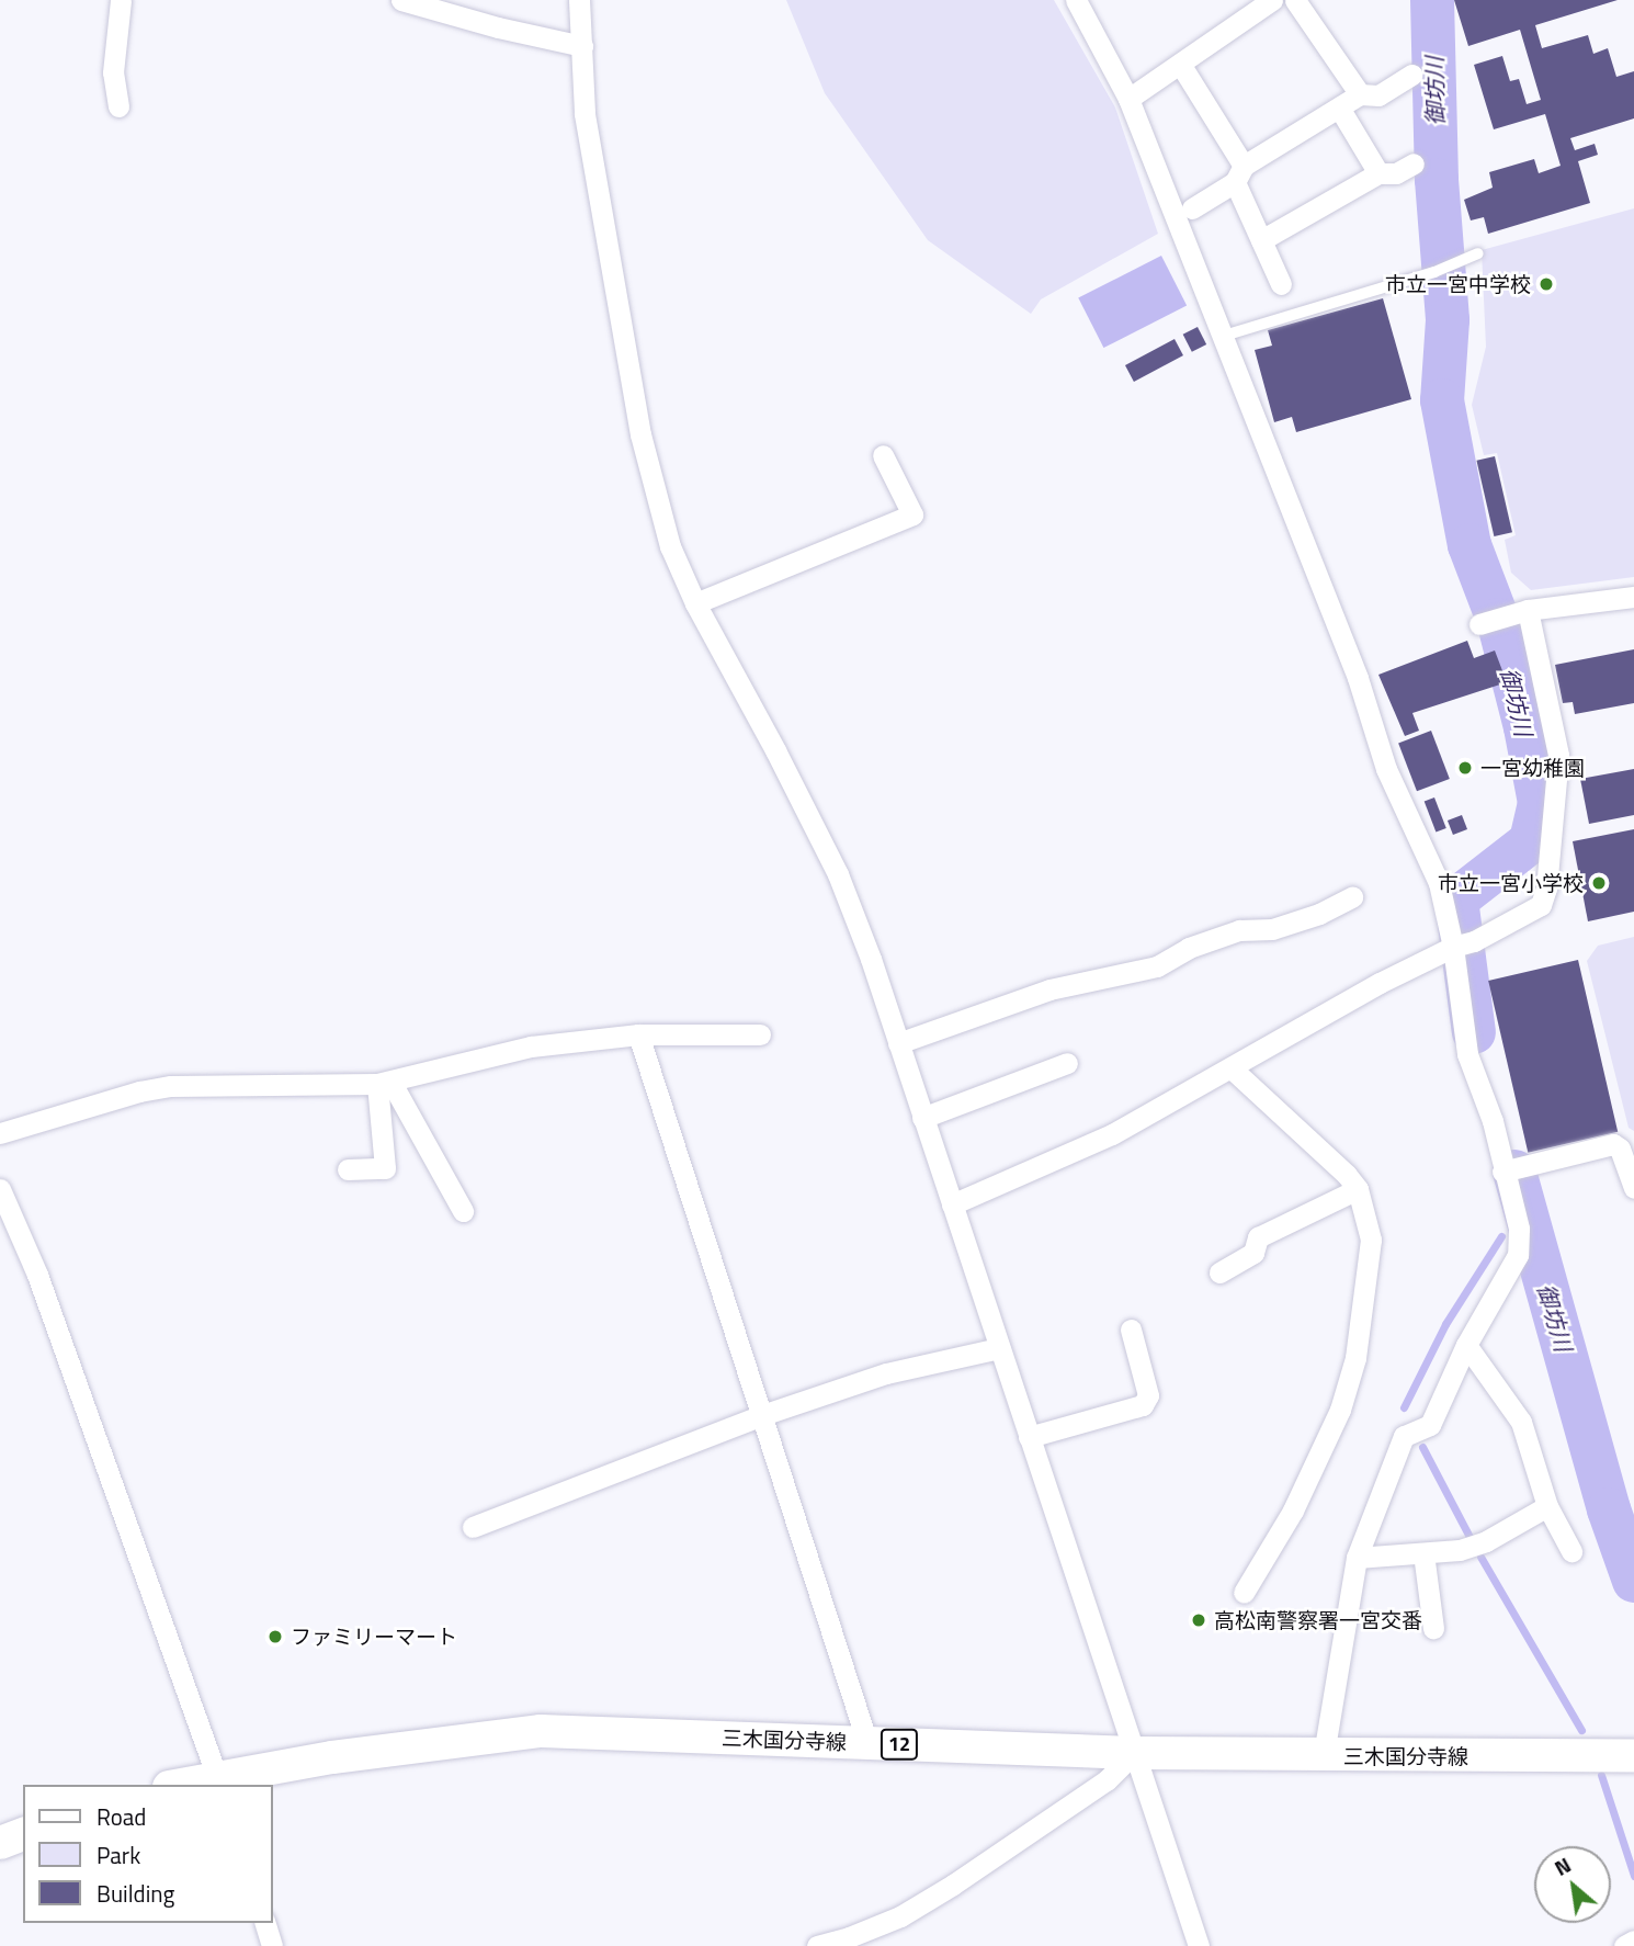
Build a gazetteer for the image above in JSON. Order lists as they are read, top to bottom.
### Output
{
  "streets": {
    "main road": ["三木国分寺線", "12"]
  },
  "water": ["御坊川"],
  "places": [
    "市立一宮中学校",
    "一宮幼稚園",
    "市立一宮小学校",
    "高松南警察署一宮交番",
    "ファミリーマート"
  ],
  "legend": ["Road", "Park", "Building"],
  "north": "top left"
}
